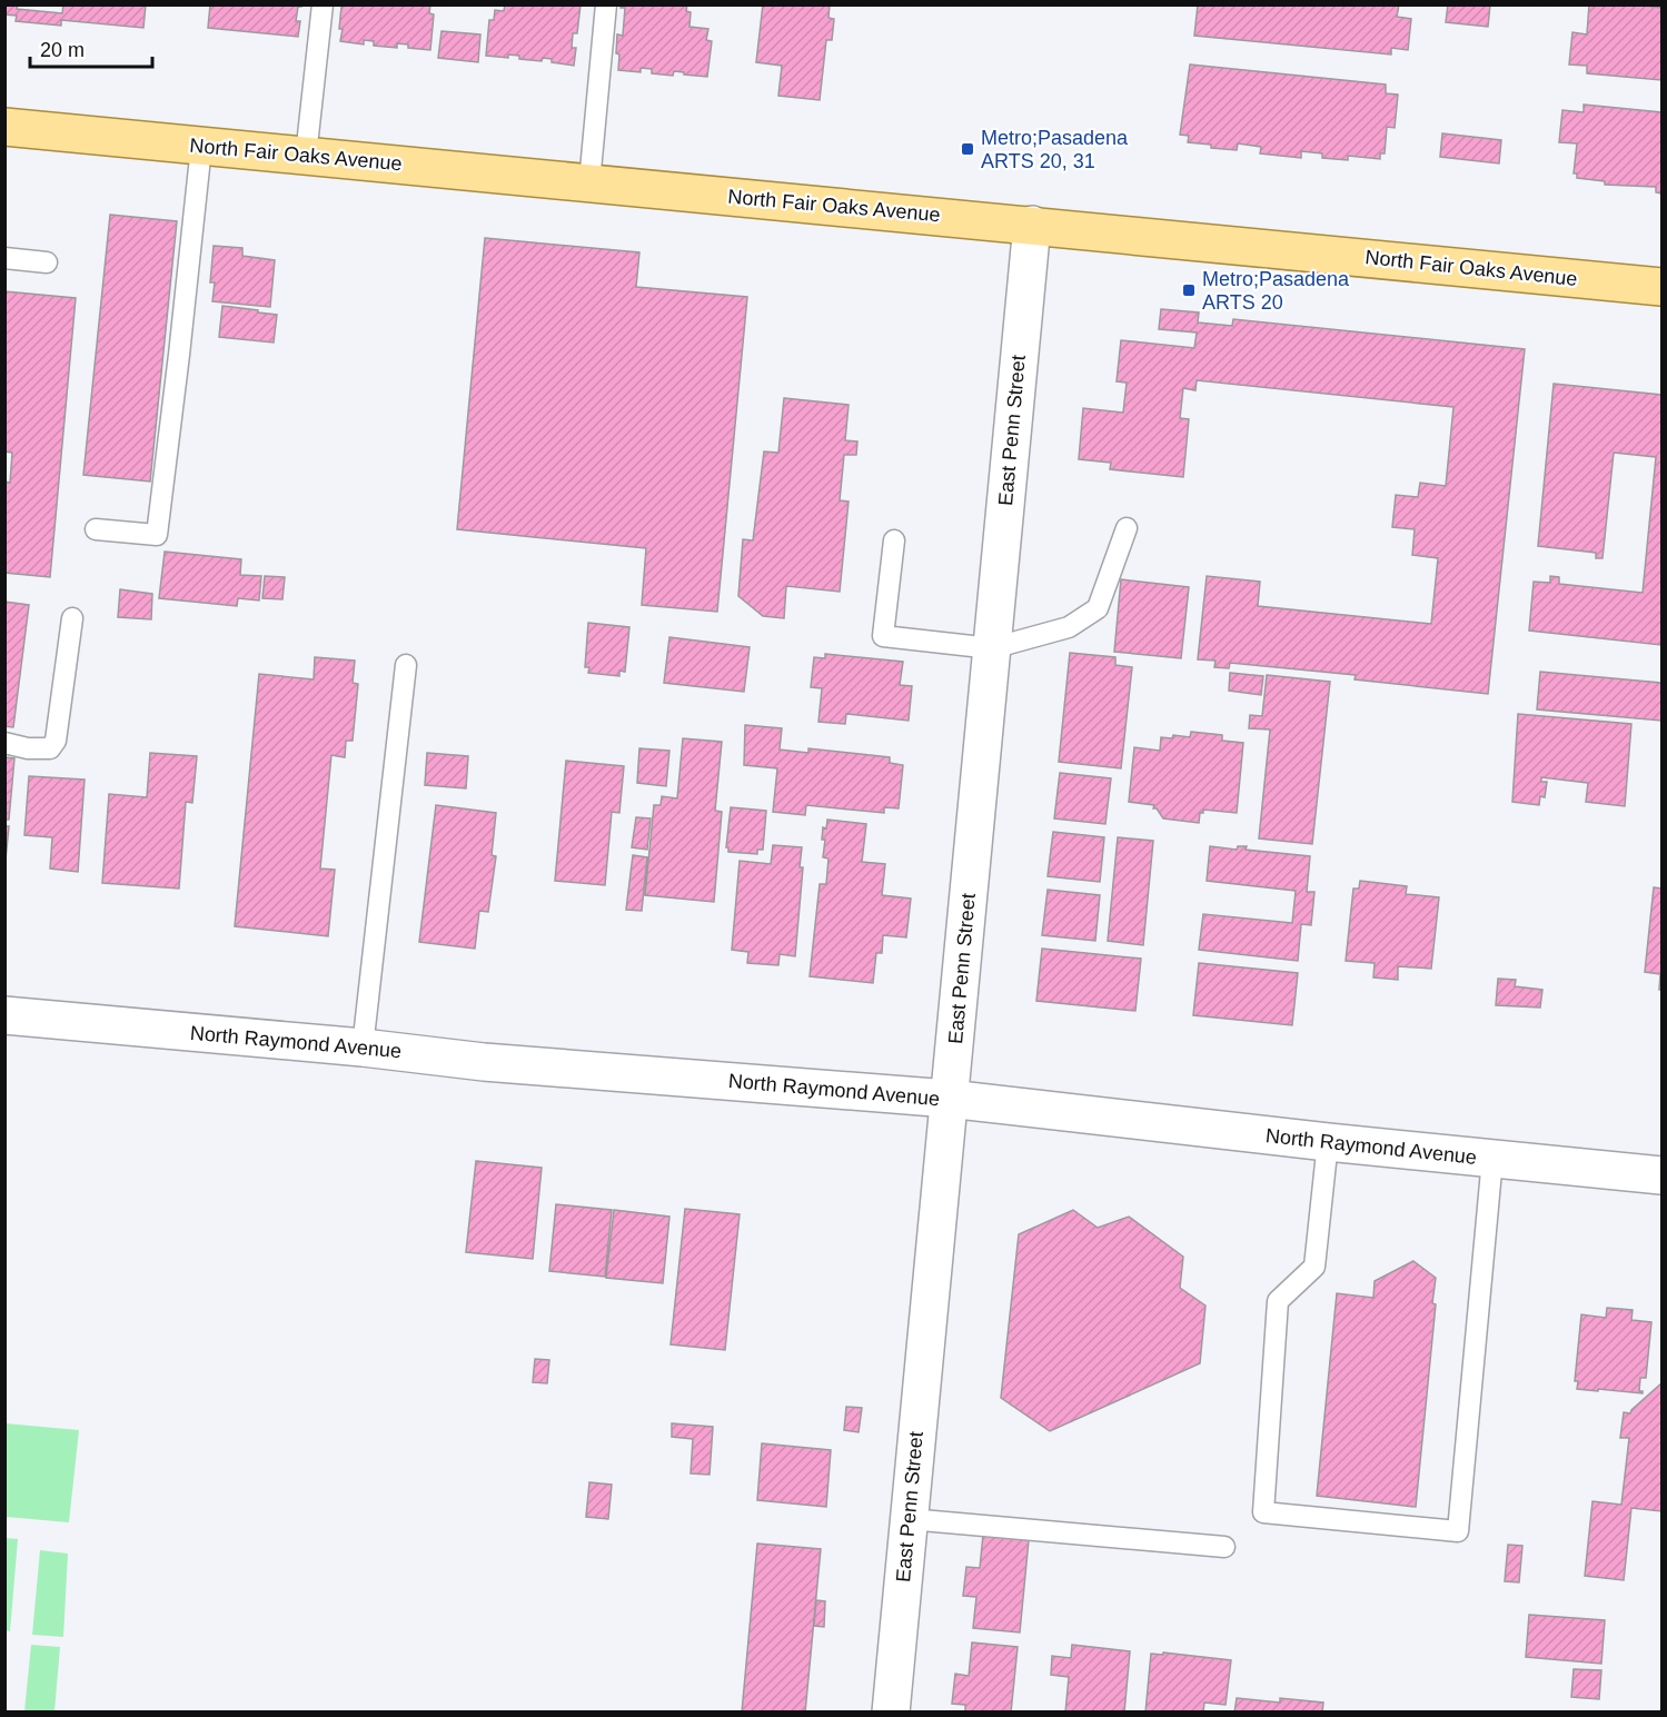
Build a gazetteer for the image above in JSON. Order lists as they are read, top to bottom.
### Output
{
  "streets": {
    "main road": ["North Fair Oaks Avenue"],
    "street": ["East Penn Street", "North Raymond Avenue"]
  },
  "crossings": [
    ["North Fair Oaks Avenue", "East Penn Street"],
    ["East Penn Street", "North Raymond Avenue"]
  ],
  "places": {
    "transit": ["Metro;Pasadena ARTS 20, 31", "Metro;Pasadena ARTS 20"]
  },
  "scale_bar": "20 m"
}
